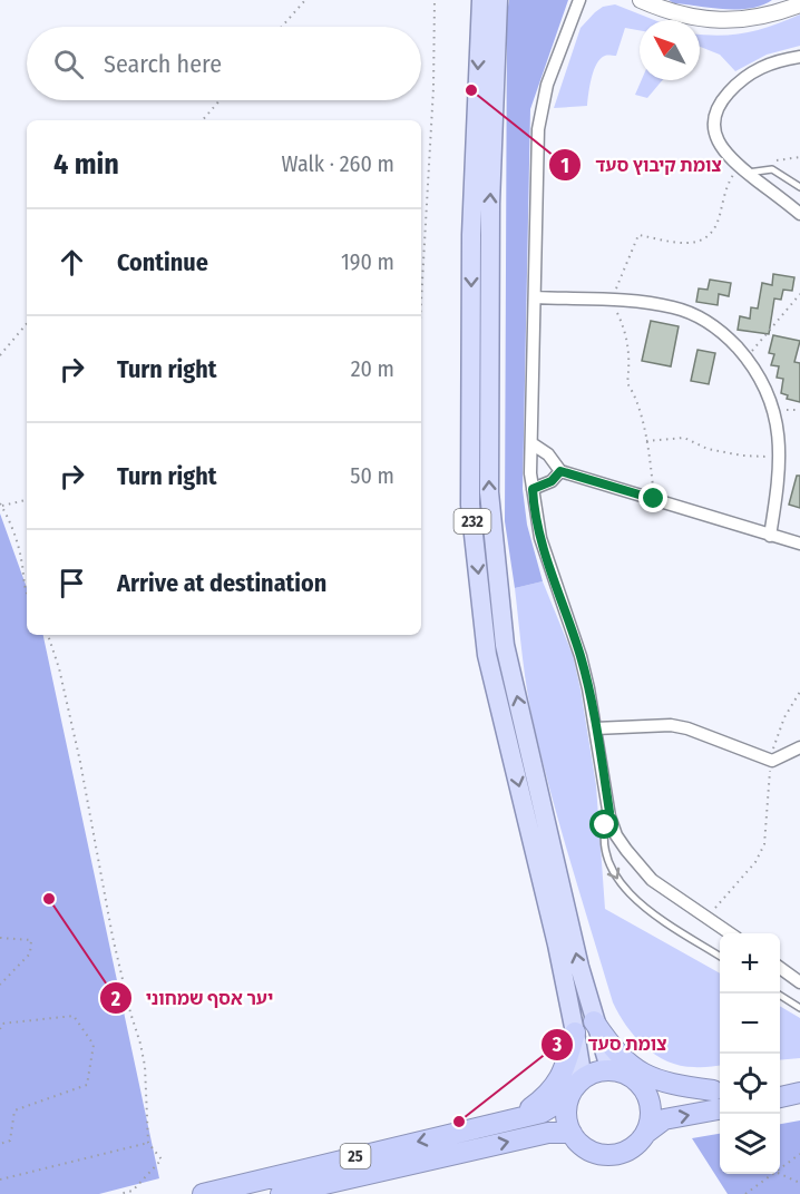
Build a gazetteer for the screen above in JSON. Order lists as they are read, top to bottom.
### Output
{
  "streets": {
    "highway": ["25"],
    "main road": ["232"]
  },
  "crossings": [
    ["232", "25"]
  ],
  "places": ["צומת קיבוץ סעד", "יער אסף שמחוני", "צומת סעד"],
  "north": "top left",
  "page": {
    "search": "Search here",
    "heading": ["4 min", "Walk · 260 m"],
    "list": [
      ["Continue", "190 m"],
      ["Turn right", "20 m"],
      ["Turn right", "50 m"],
      "Arrive at destination"
    ],
    "map_buttons": ["+", "−"]
  }
}
